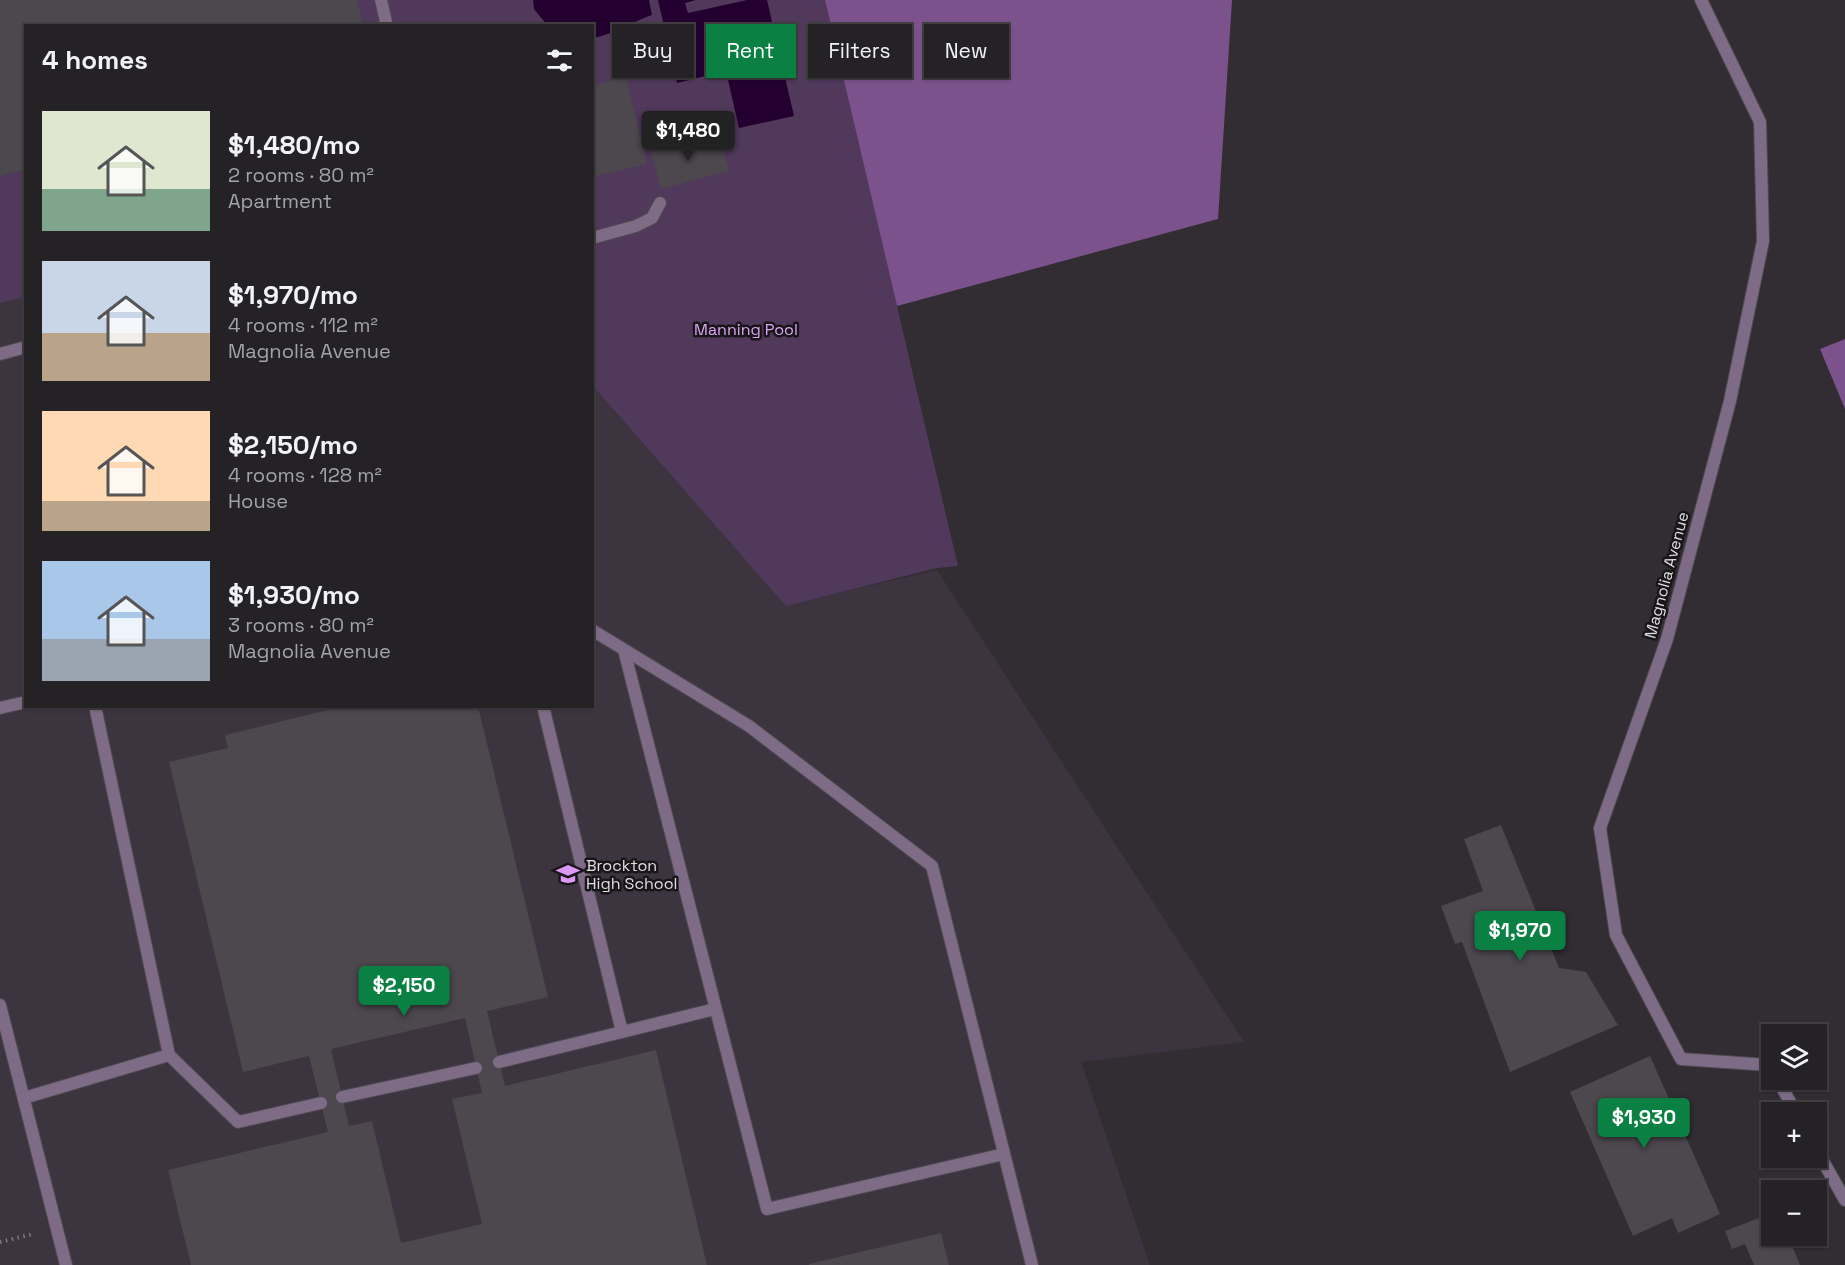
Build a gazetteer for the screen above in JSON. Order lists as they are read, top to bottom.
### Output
{
  "streets": {
    "street": ["Magnolia Avenue"]
  },
  "parks": ["Manning Pool"],
  "places": {
    "school or university": ["Brockton High School"]
  },
  "page": {
    "chip": [
      "Buy",
      "Rent",
      "Filters",
      "New"
    ],
    "heading": "4 homes",
    "list": [
      {
        "name": "$1,480/mo",
        "note": "2 rooms · 80 m² · Apartment"
      },
      {
        "name": "$1,970/mo",
        "note": "4 rooms · 112 m² · Magnolia Avenue"
      },
      {
        "name": "$2,150/mo",
        "note": "4 rooms · 128 m² · House"
      },
      {
        "name": "$1,930/mo",
        "note": "3 rooms · 80 m² · Magnolia Avenue"
      }
    ],
    "price": [
      "$1,480",
      "$1,970",
      "$2,150",
      "$1,930"
    ],
    "map_buttons": ["+", "−"]
  }
}
